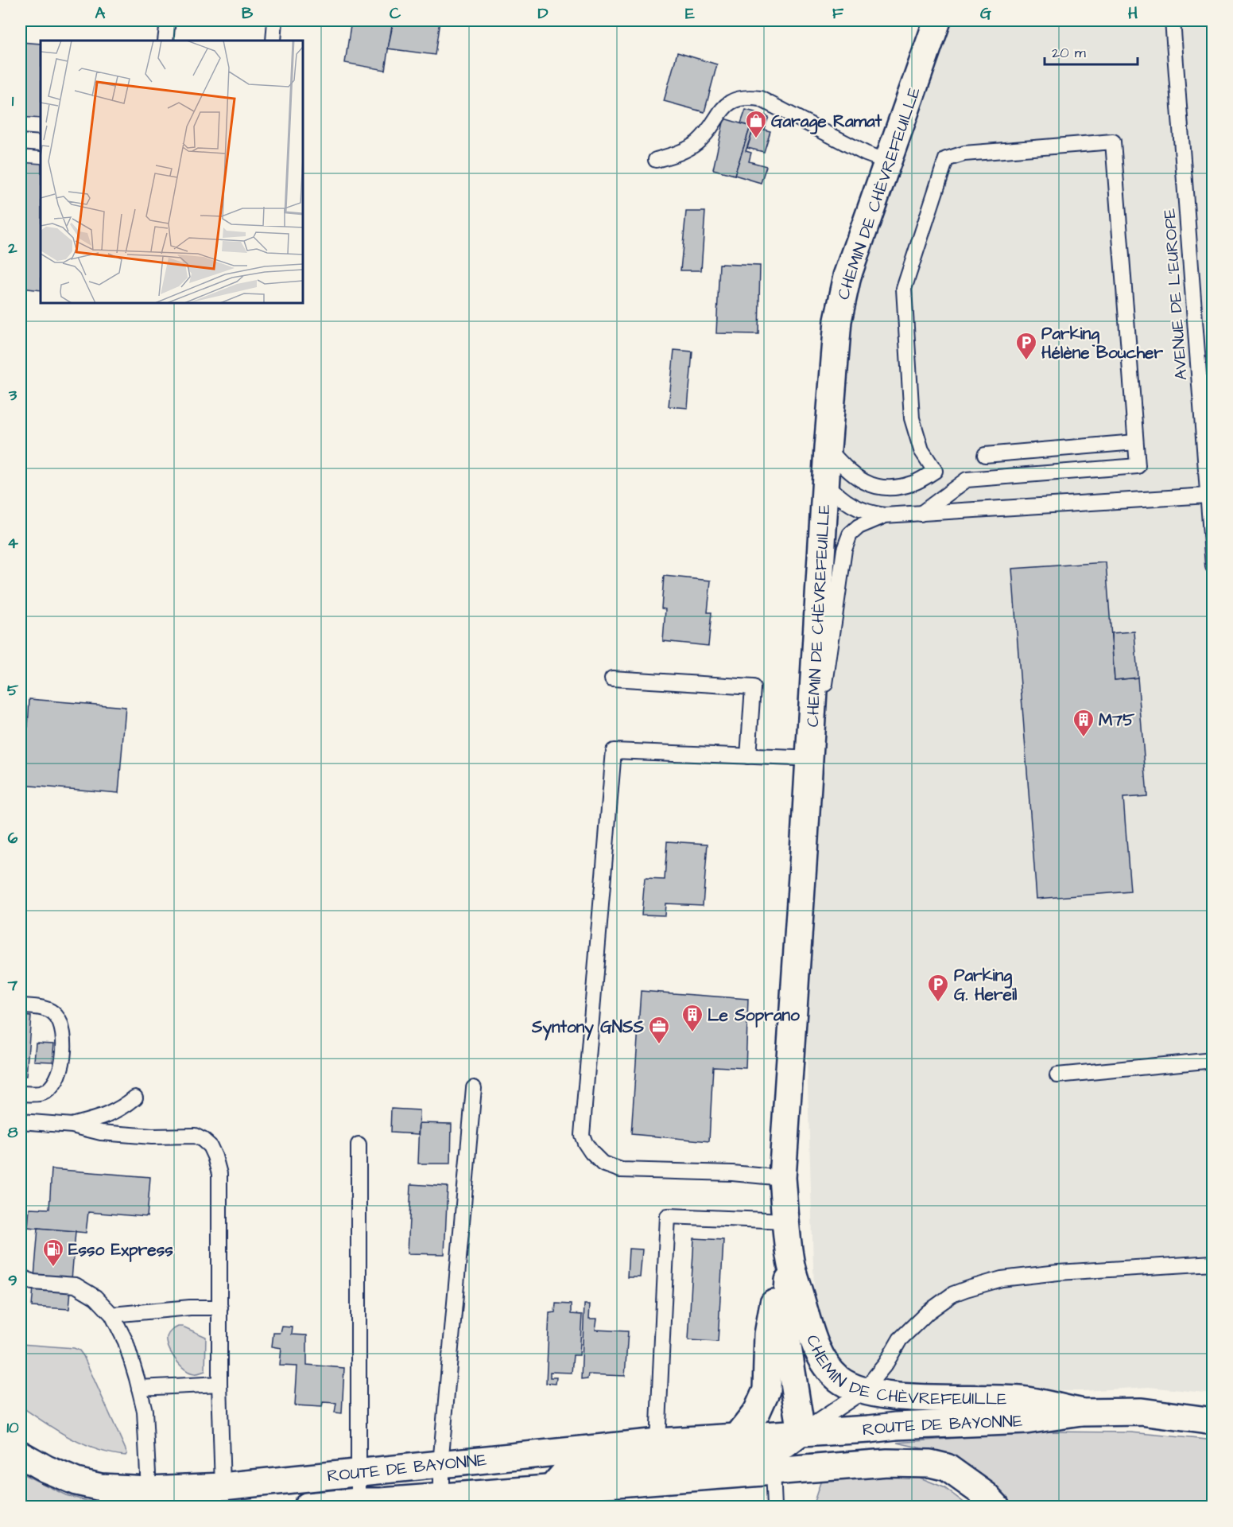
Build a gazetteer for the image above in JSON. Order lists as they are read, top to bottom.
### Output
{
  "streets": {
    "main road": ["CHEMIN DE CHÈVREFEUILLE", "ROUTE DE BAYONNE"],
    "lane": ["AVENUE DE L'EUROPE"]
  },
  "crossings": [
    ["CHEMIN DE CHÈVREFEUILLE", "ROUTE DE BAYONNE"]
  ],
  "places": {
    "shop": ["Garage Ramat"],
    "parking": ["Parking Hélène Boucher", "Parking G. Hereil"],
    "building": ["M75", "Le Soprano"],
    "office": ["Syntony GNSS"],
    "fuel station": ["Esso Express"]
  },
  "scale_bar": "20 m",
  "grid": {
    "columns": [
      "A",
      "B",
      "C",
      "D",
      "E",
      "F",
      "G",
      "H"
    ],
    "rows": [
      "1",
      "2",
      "3",
      "4",
      "5",
      "6",
      "7",
      "8",
      "9",
      "10"
    ]
  }
}
